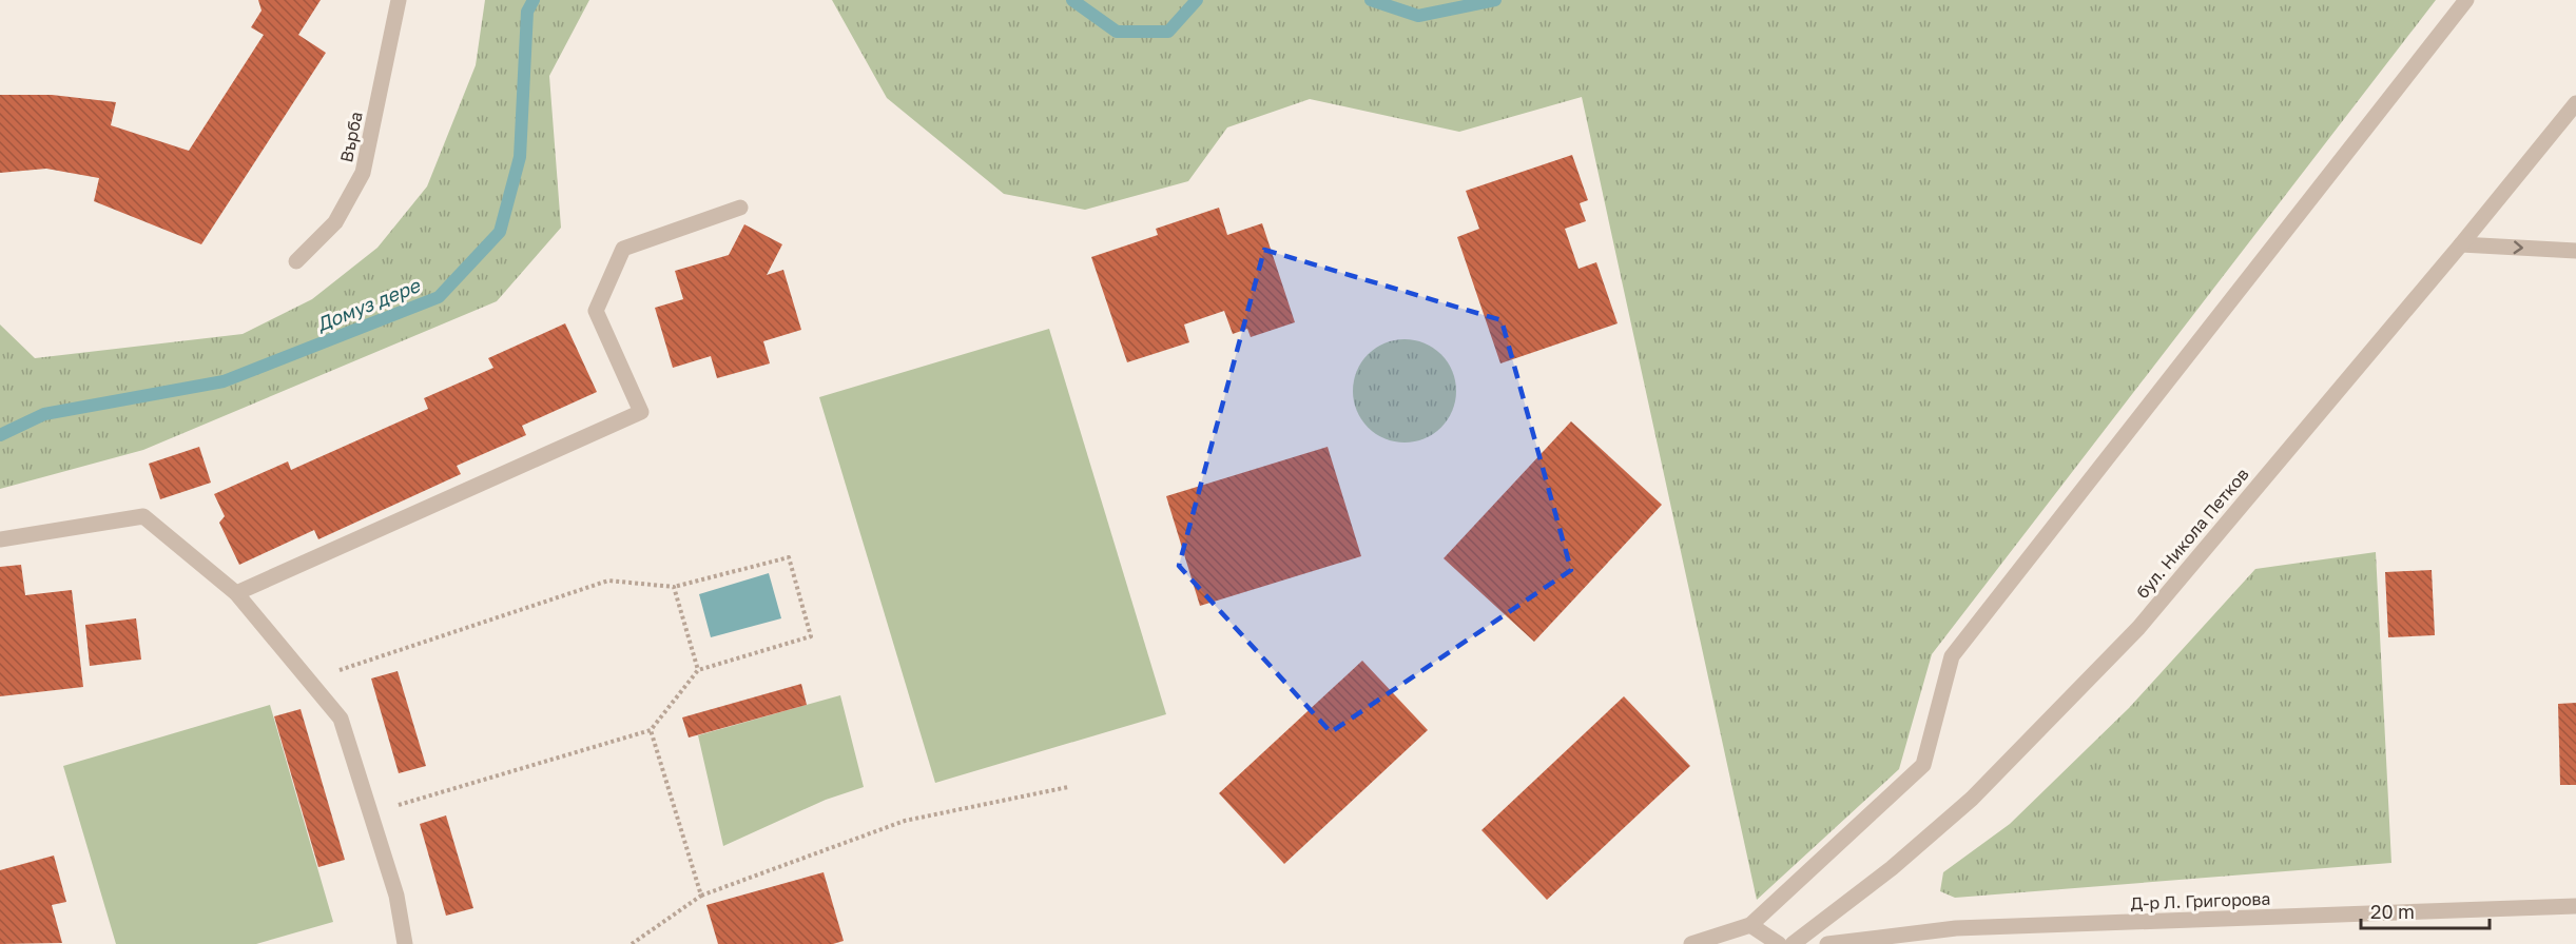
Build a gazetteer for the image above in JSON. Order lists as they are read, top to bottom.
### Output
{
  "streets": {
    "street": ["Върба", "бул. Никола Петков", "Д-р Л. Григорова"]
  },
  "water": ["Домуз дере"],
  "scale_bar": "20 m"
}
